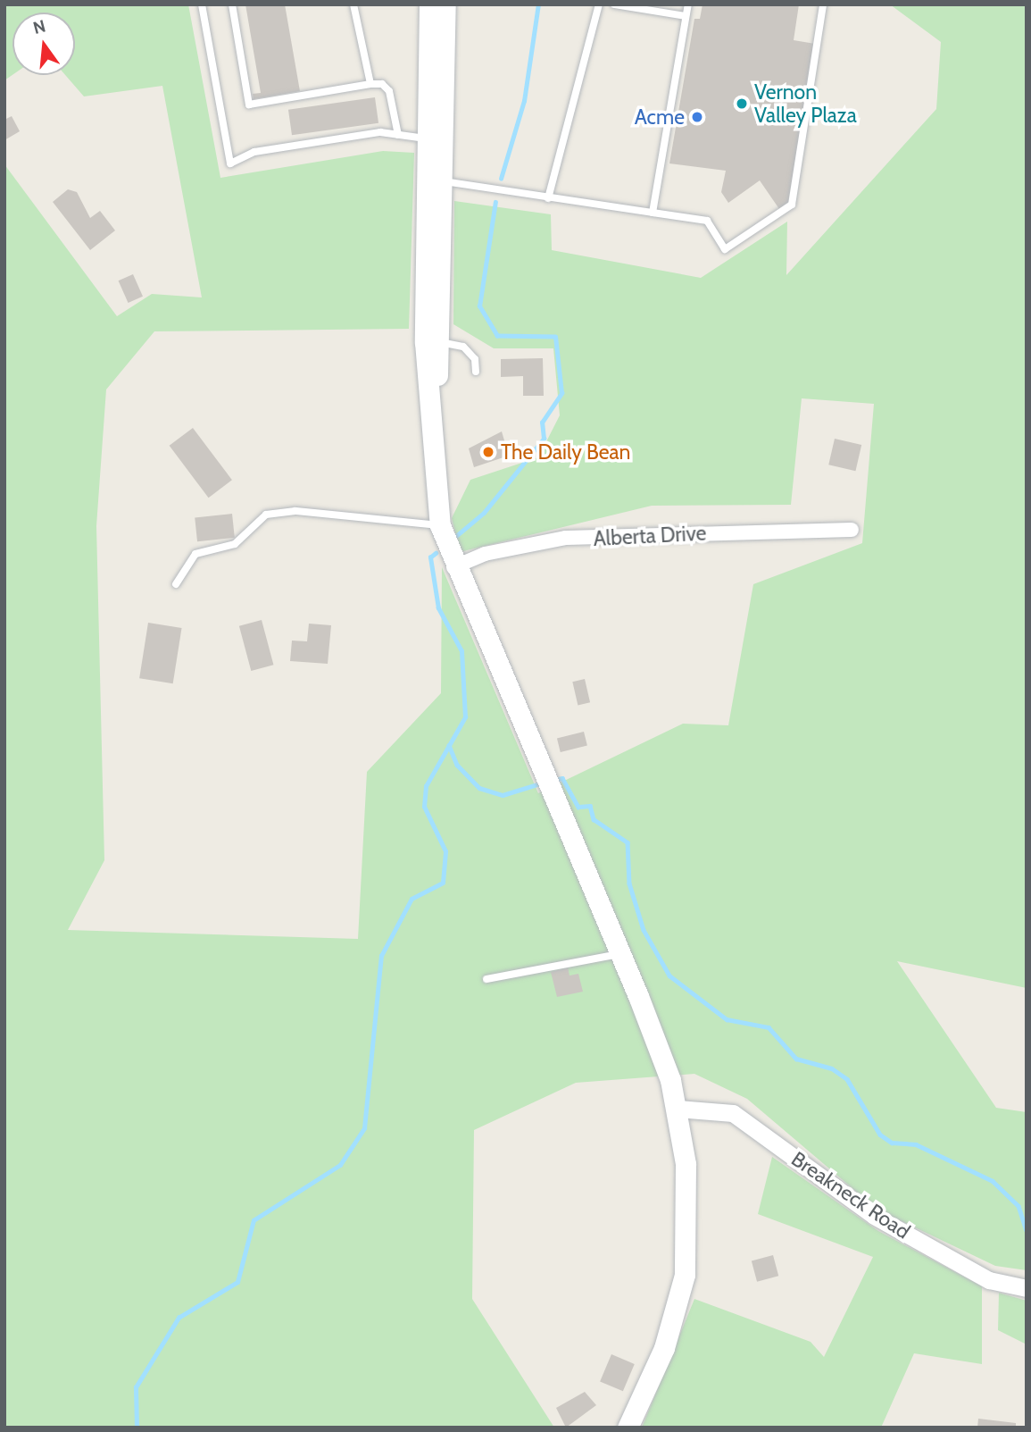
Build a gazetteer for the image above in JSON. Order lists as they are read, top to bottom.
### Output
{
  "streets": {
    "street": ["Alberta Drive", "Breakneck Road"]
  },
  "places": ["Vernon Valley Plaza", "Acme", "The Daily Bean"],
  "north": "top"
}
